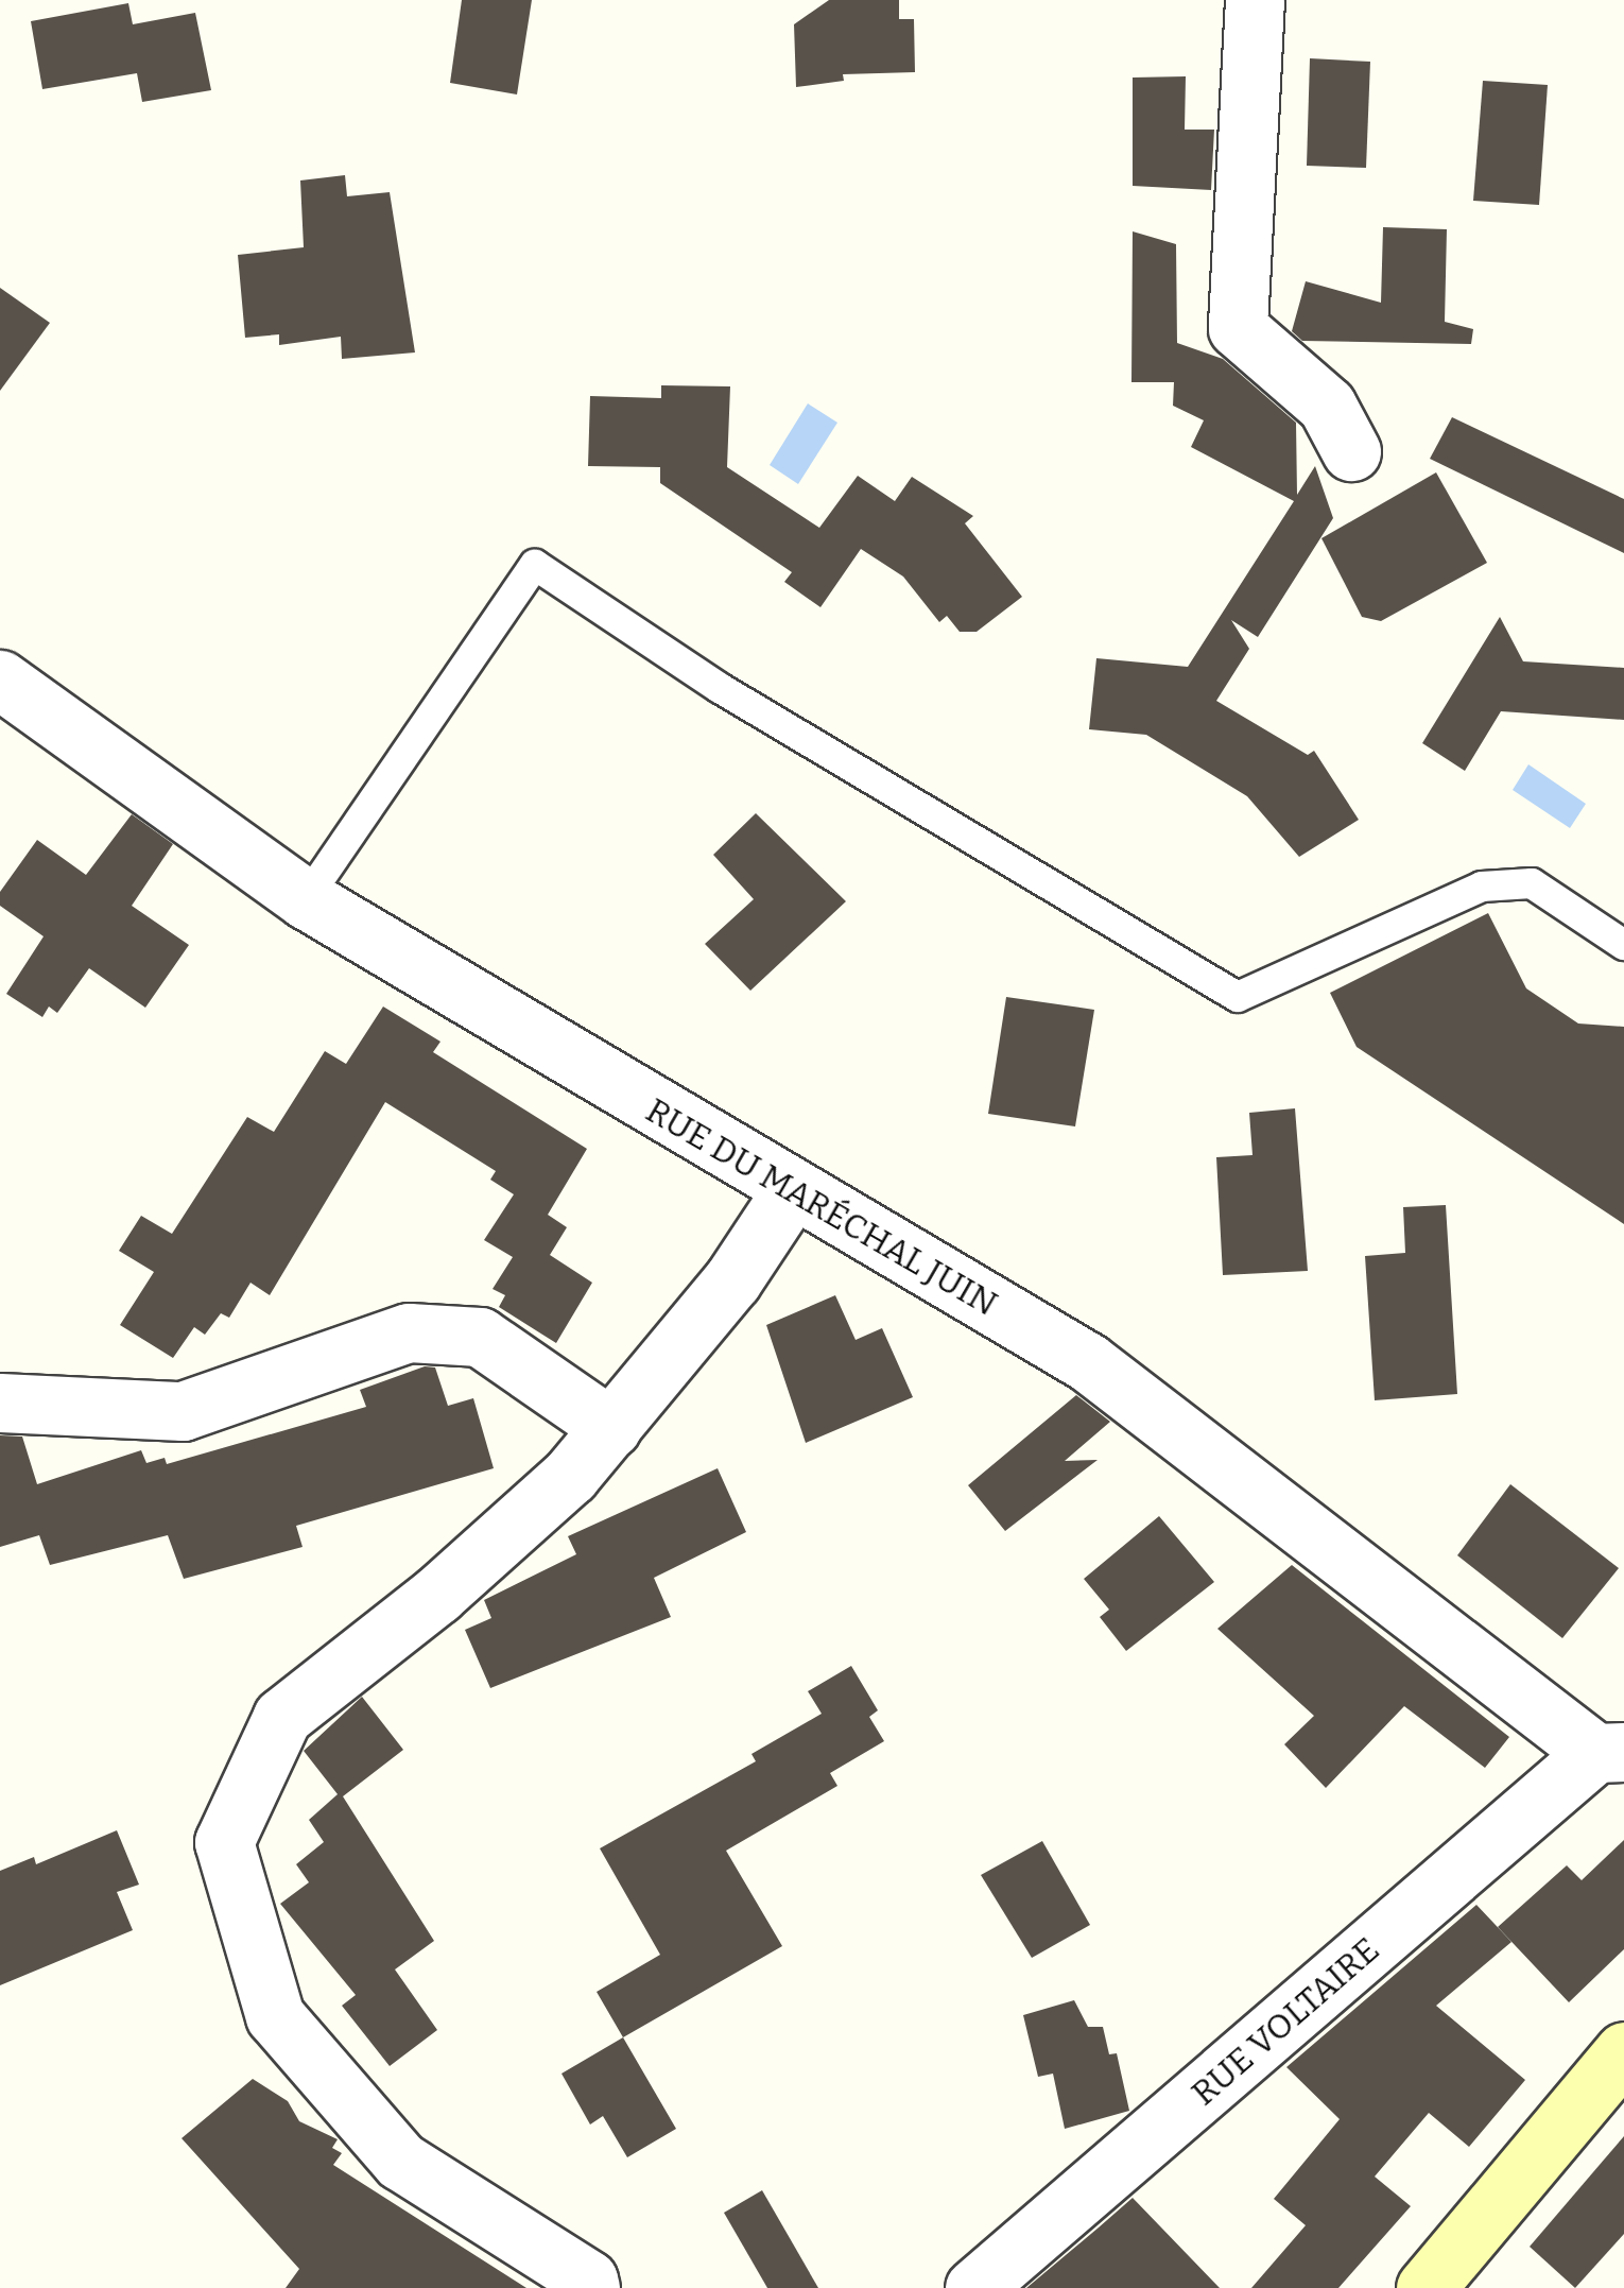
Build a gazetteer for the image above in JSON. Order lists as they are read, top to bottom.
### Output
{
  "streets": {
    "street": ["RUE DU MARÉCHAL JUIN", "RUE VOLTAIRE"]
  },
  "crossings": [
    ["RUE DU MARÉCHAL JUIN", "RUE VOLTAIRE"]
  ]
}
